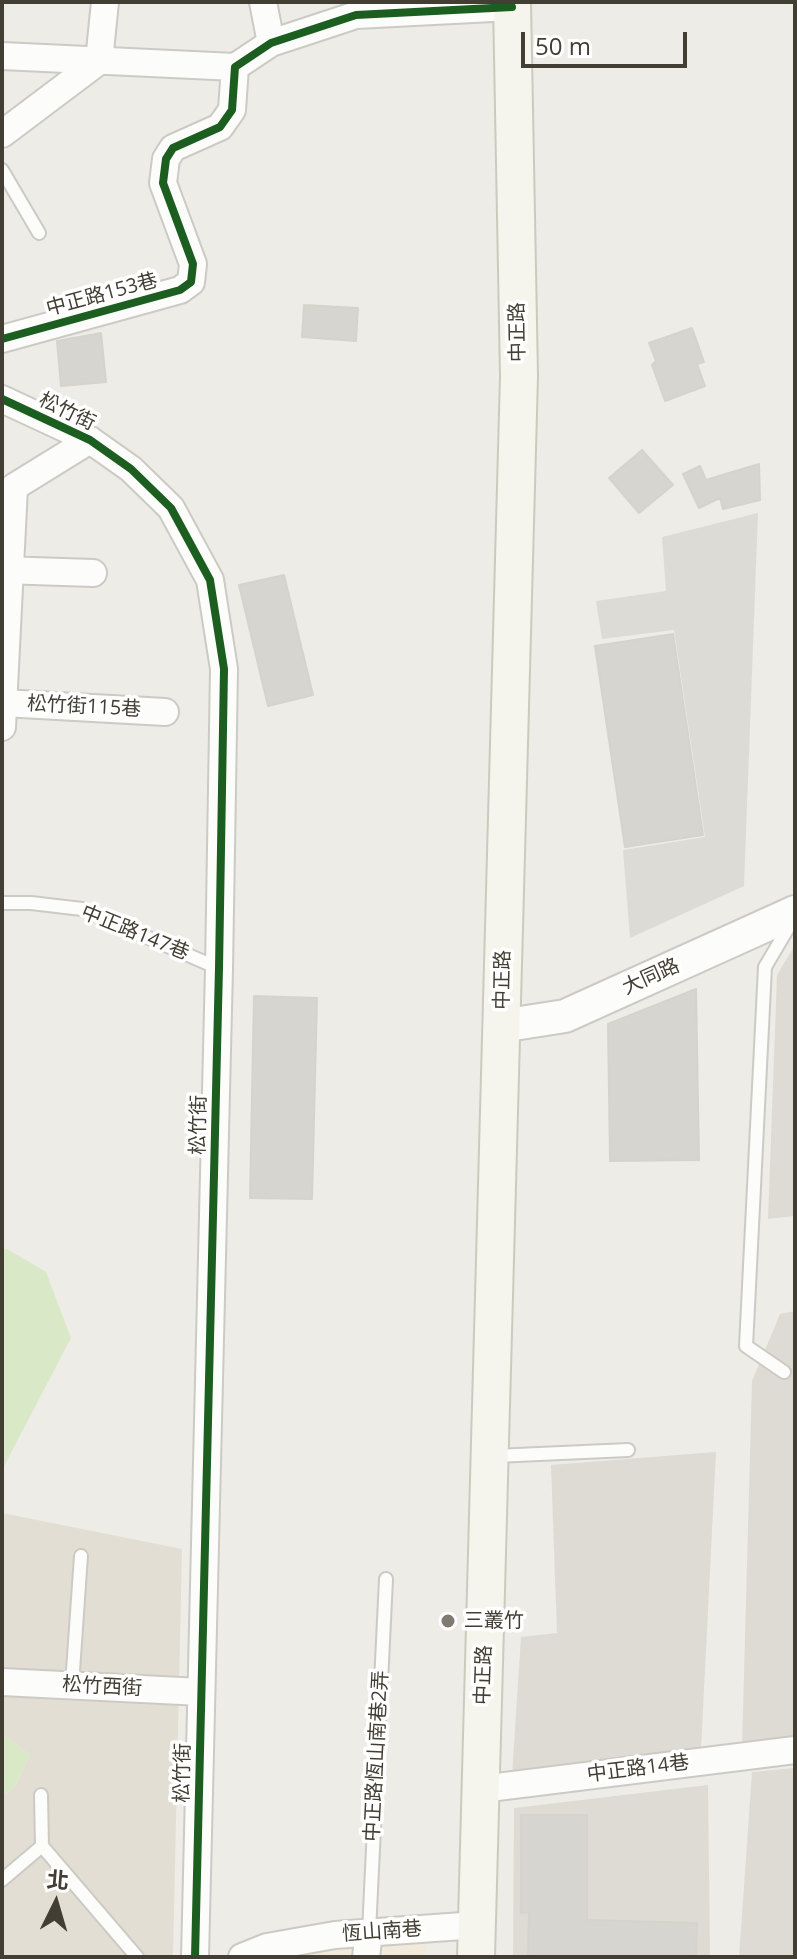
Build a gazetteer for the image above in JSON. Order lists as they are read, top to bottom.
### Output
{
  "streets": {
    "main road": ["中正路"],
    "street": [
      "中正路153巷",
      "松竹街",
      "松竹街115巷",
      "大同路",
      "松竹西街",
      "中正路14巷",
      "恆山南巷"
    ],
    "lane": ["中正路147巷", "中正路恆山南巷2弄"]
  },
  "crossings": [
    ["中正路", "大同路"],
    ["中正路", "中正路14巷"],
    ["中正路", "恆山南巷"],
    ["松竹街", "松竹街115巷"],
    ["松竹街", "中正路147巷"],
    ["松竹街", "松竹西街"],
    ["中正路恆山南巷2弄", "恆山南巷"]
  ],
  "places": ["三叢竹"],
  "scale_bar": "50 m",
  "north": "top"
}
